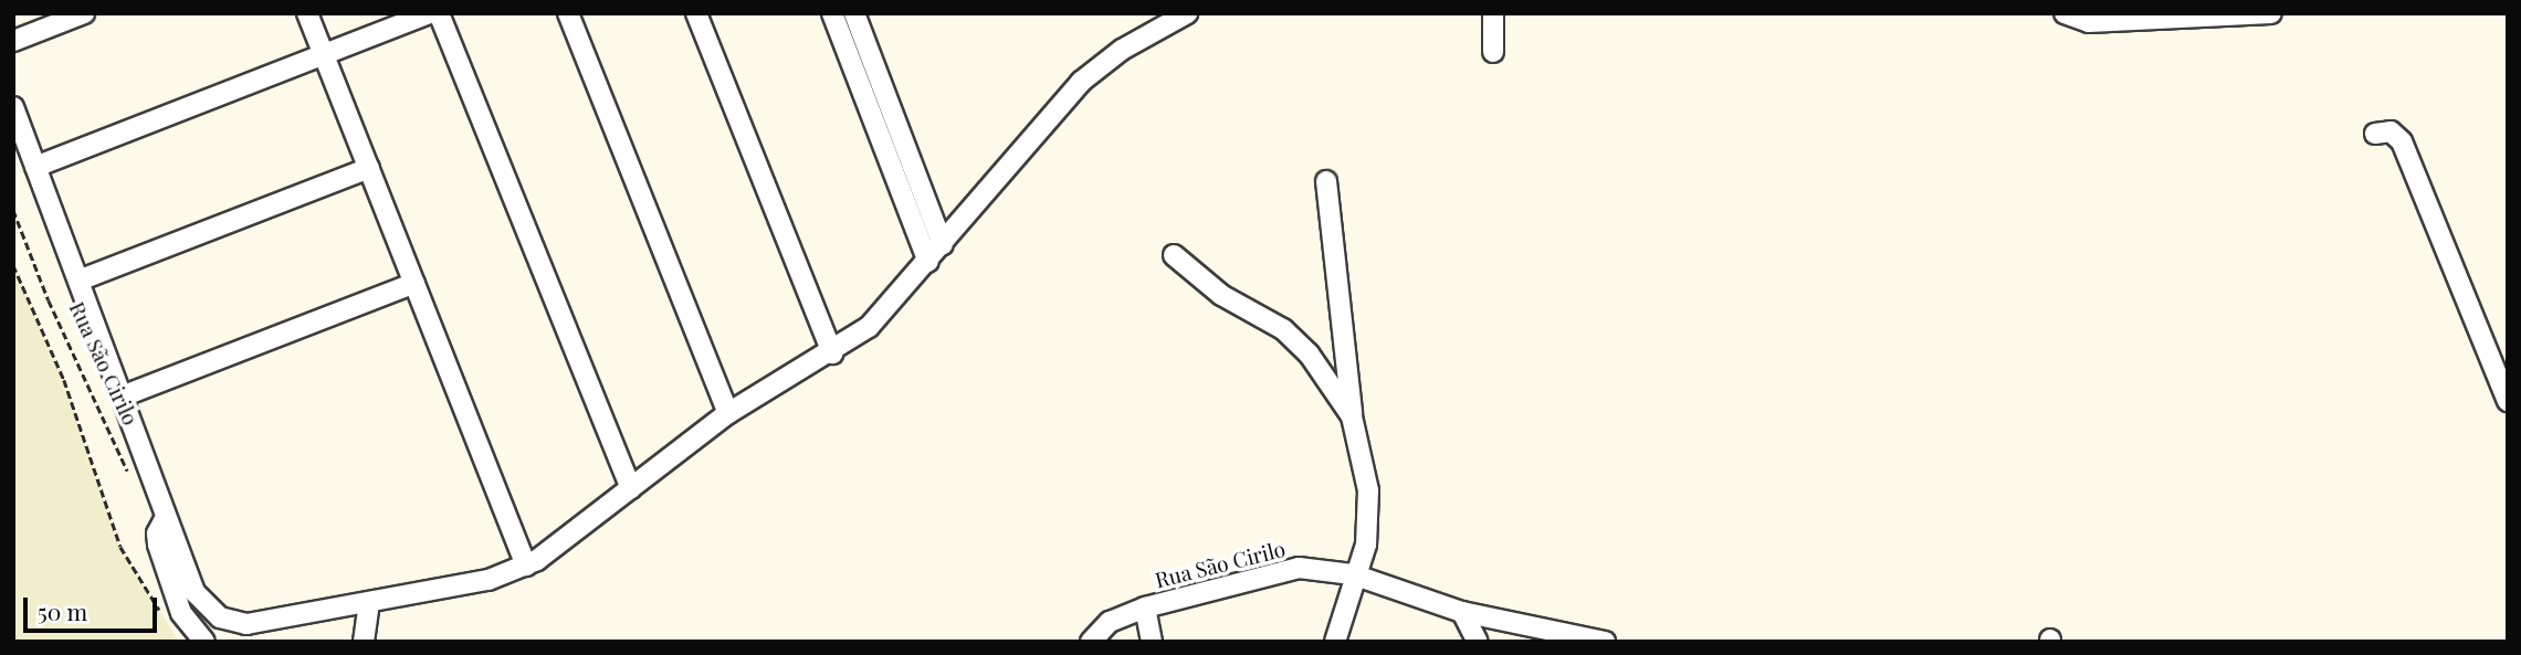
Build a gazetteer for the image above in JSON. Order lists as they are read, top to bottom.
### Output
{
  "streets": {
    "street": ["Rua São Cirilo"]
  },
  "scale_bar": "50 m"
}
